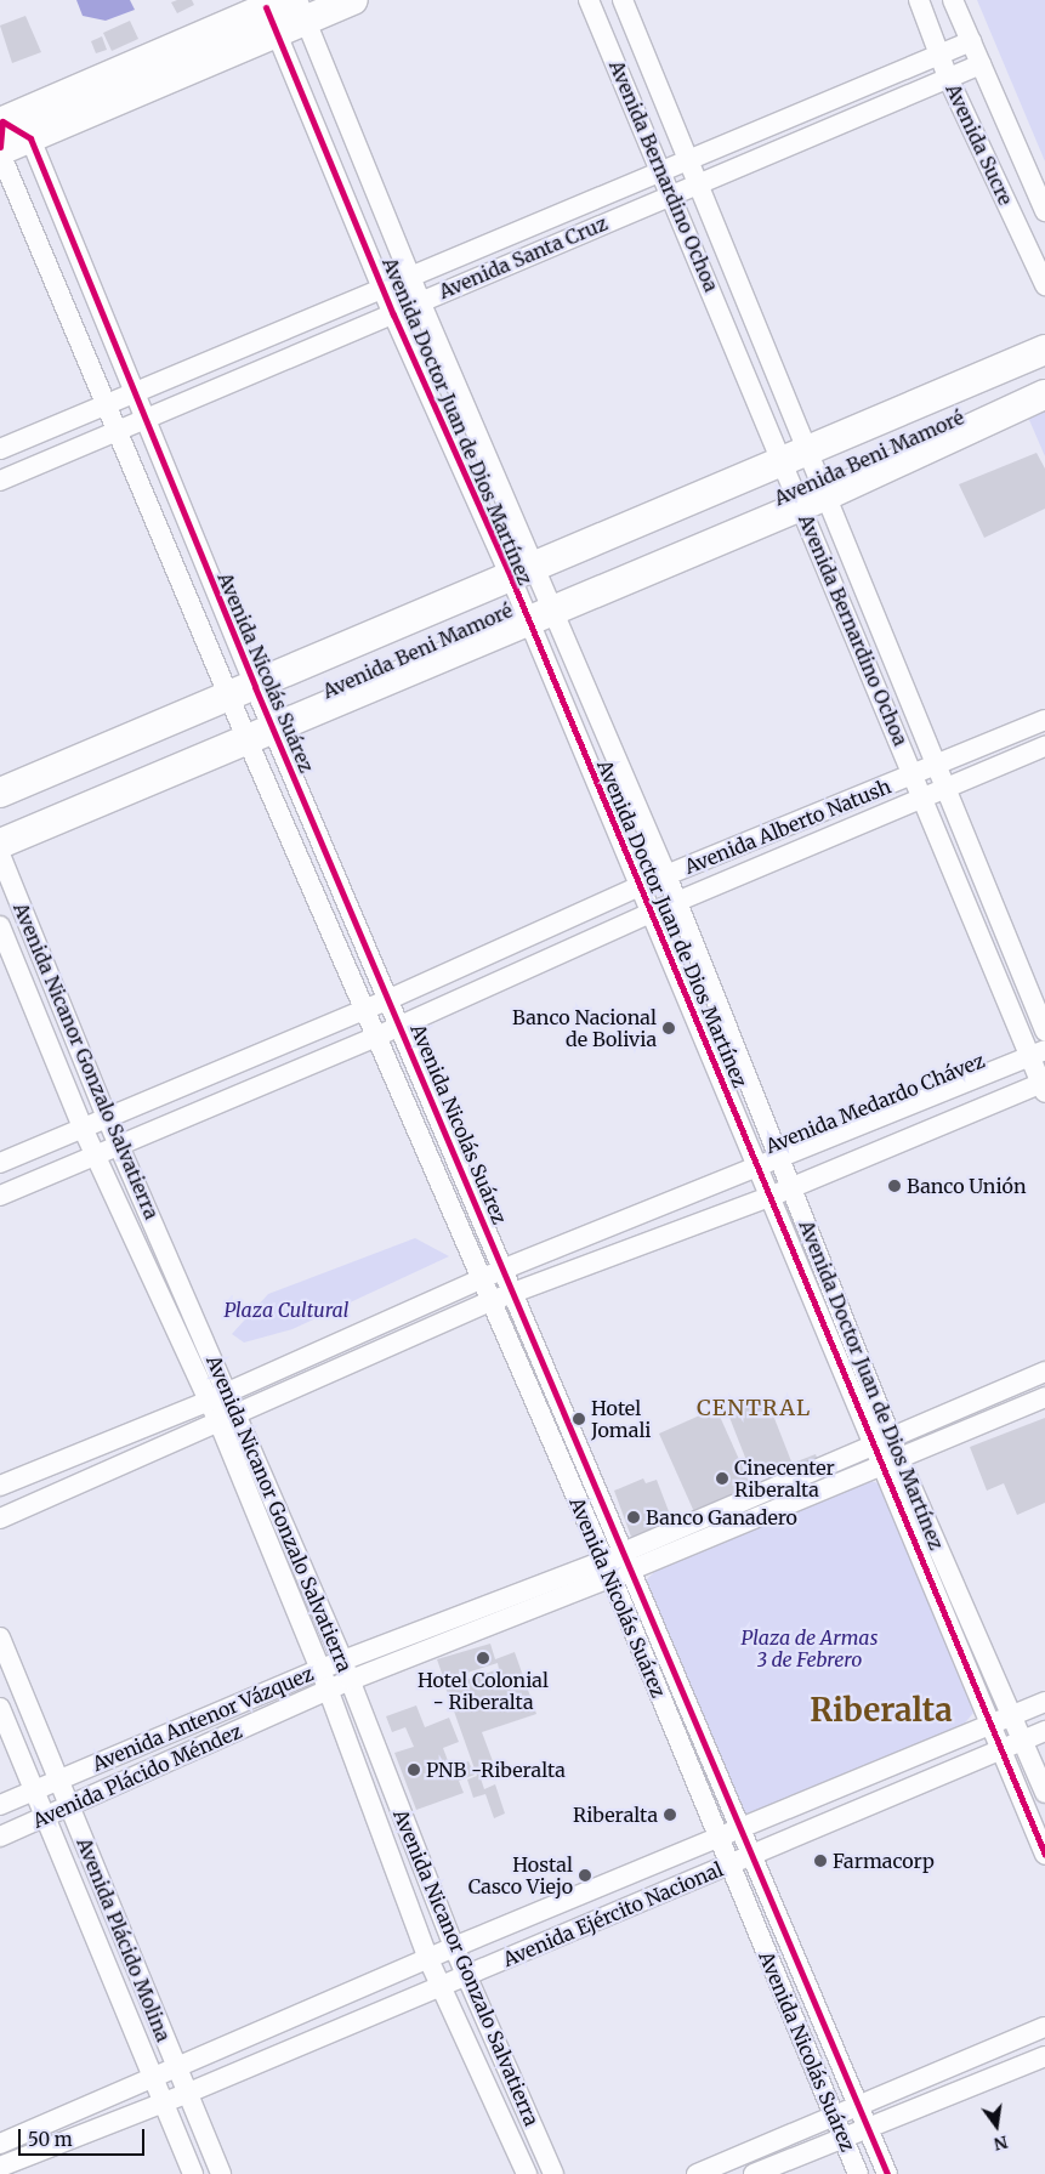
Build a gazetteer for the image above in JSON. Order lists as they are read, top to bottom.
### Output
{
  "streets": {
    "street": [
      "Avenida Sucre",
      "Avenida Bernardino Ochoa",
      "Avenida Santa Cruz",
      "Avenida Doctor Juan de Dios Martínez",
      "Avenida Beni Mamoré",
      "Avenida Nicolás Suárez",
      "Avenida Alberto Natush",
      "Avenida Nicanor Gonzalo Salvatierra",
      "Avenida Medardo Chávez",
      "Avenida Antenor Vázquez",
      "Avenida Plácido Méndez",
      "Avenida Ejército Nacional",
      "Avenida Plácido Molina"
    ]
  },
  "crossings": [
    ["Avenida Sucre", "Avenida Santa Cruz"],
    ["Avenida Bernardino Ochoa", "Avenida Santa Cruz"],
    ["Avenida Bernardino Ochoa", "Avenida Beni Mamoré"],
    ["Avenida Bernardino Ochoa", "Avenida Alberto Natush"],
    ["Avenida Bernardino Ochoa", "Avenida Medardo Chávez"],
    ["Avenida Santa Cruz", "Avenida Doctor Juan de Dios Martínez"],
    ["Avenida Santa Cruz", "Avenida Nicolás Suárez"],
    ["Avenida Doctor Juan de Dios Martínez", "Avenida Beni Mamoré"],
    ["Avenida Doctor Juan de Dios Martínez", "Avenida Alberto Natush"],
    ["Avenida Doctor Juan de Dios Martínez", "Avenida Medardo Chávez"],
    ["Avenida Doctor Juan de Dios Martínez", "Avenida Antenor Vázquez"],
    ["Avenida Doctor Juan de Dios Martínez", "Avenida Ejército Nacional"],
    ["Avenida Beni Mamoré", "Avenida Nicolás Suárez"],
    ["Avenida Nicolás Suárez", "Avenida Alberto Natush"],
    ["Avenida Nicolás Suárez", "Avenida Medardo Chávez"],
    ["Avenida Nicolás Suárez", "Avenida Antenor Vázquez"],
    ["Avenida Nicolás Suárez", "Avenida Plácido Méndez"],
    ["Avenida Nicolás Suárez", "Avenida Ejército Nacional"],
    ["Avenida Alberto Natush", "Avenida Nicanor Gonzalo Salvatierra"],
    ["Avenida Nicanor Gonzalo Salvatierra", "Avenida Medardo Chávez"],
    ["Avenida Nicanor Gonzalo Salvatierra", "Avenida Antenor Vázquez"],
    ["Avenida Nicanor Gonzalo Salvatierra", "Avenida Plácido Méndez"],
    ["Avenida Nicanor Gonzalo Salvatierra", "Avenida Ejército Nacional"],
    ["Avenida Antenor Vázquez", "Avenida Plácido Méndez"],
    ["Avenida Antenor Vázquez", "Avenida Plácido Molina"],
    ["Avenida Plácido Méndez", "Avenida Plácido Molina"],
    ["Avenida Ejército Nacional", "Avenida Plácido Molina"]
  ],
  "districts": ["CENTRAL", "Riberalta"],
  "parks": ["Plaza Cultural", "Plaza de Armas 3 de Febrero"],
  "places": [
    "Banco Nacional de Bolivia",
    "Banco Unión",
    "Hotel Jomali",
    "Cinecenter Riberalta",
    "Banco Ganadero",
    "Hotel Colonial - Riberalta",
    "PNB -Riberalta",
    "Riberalta",
    "Farmacorp",
    "Hostal Casco Viejo"
  ],
  "scale_bar": "50 m",
  "north": "bottom"
}
